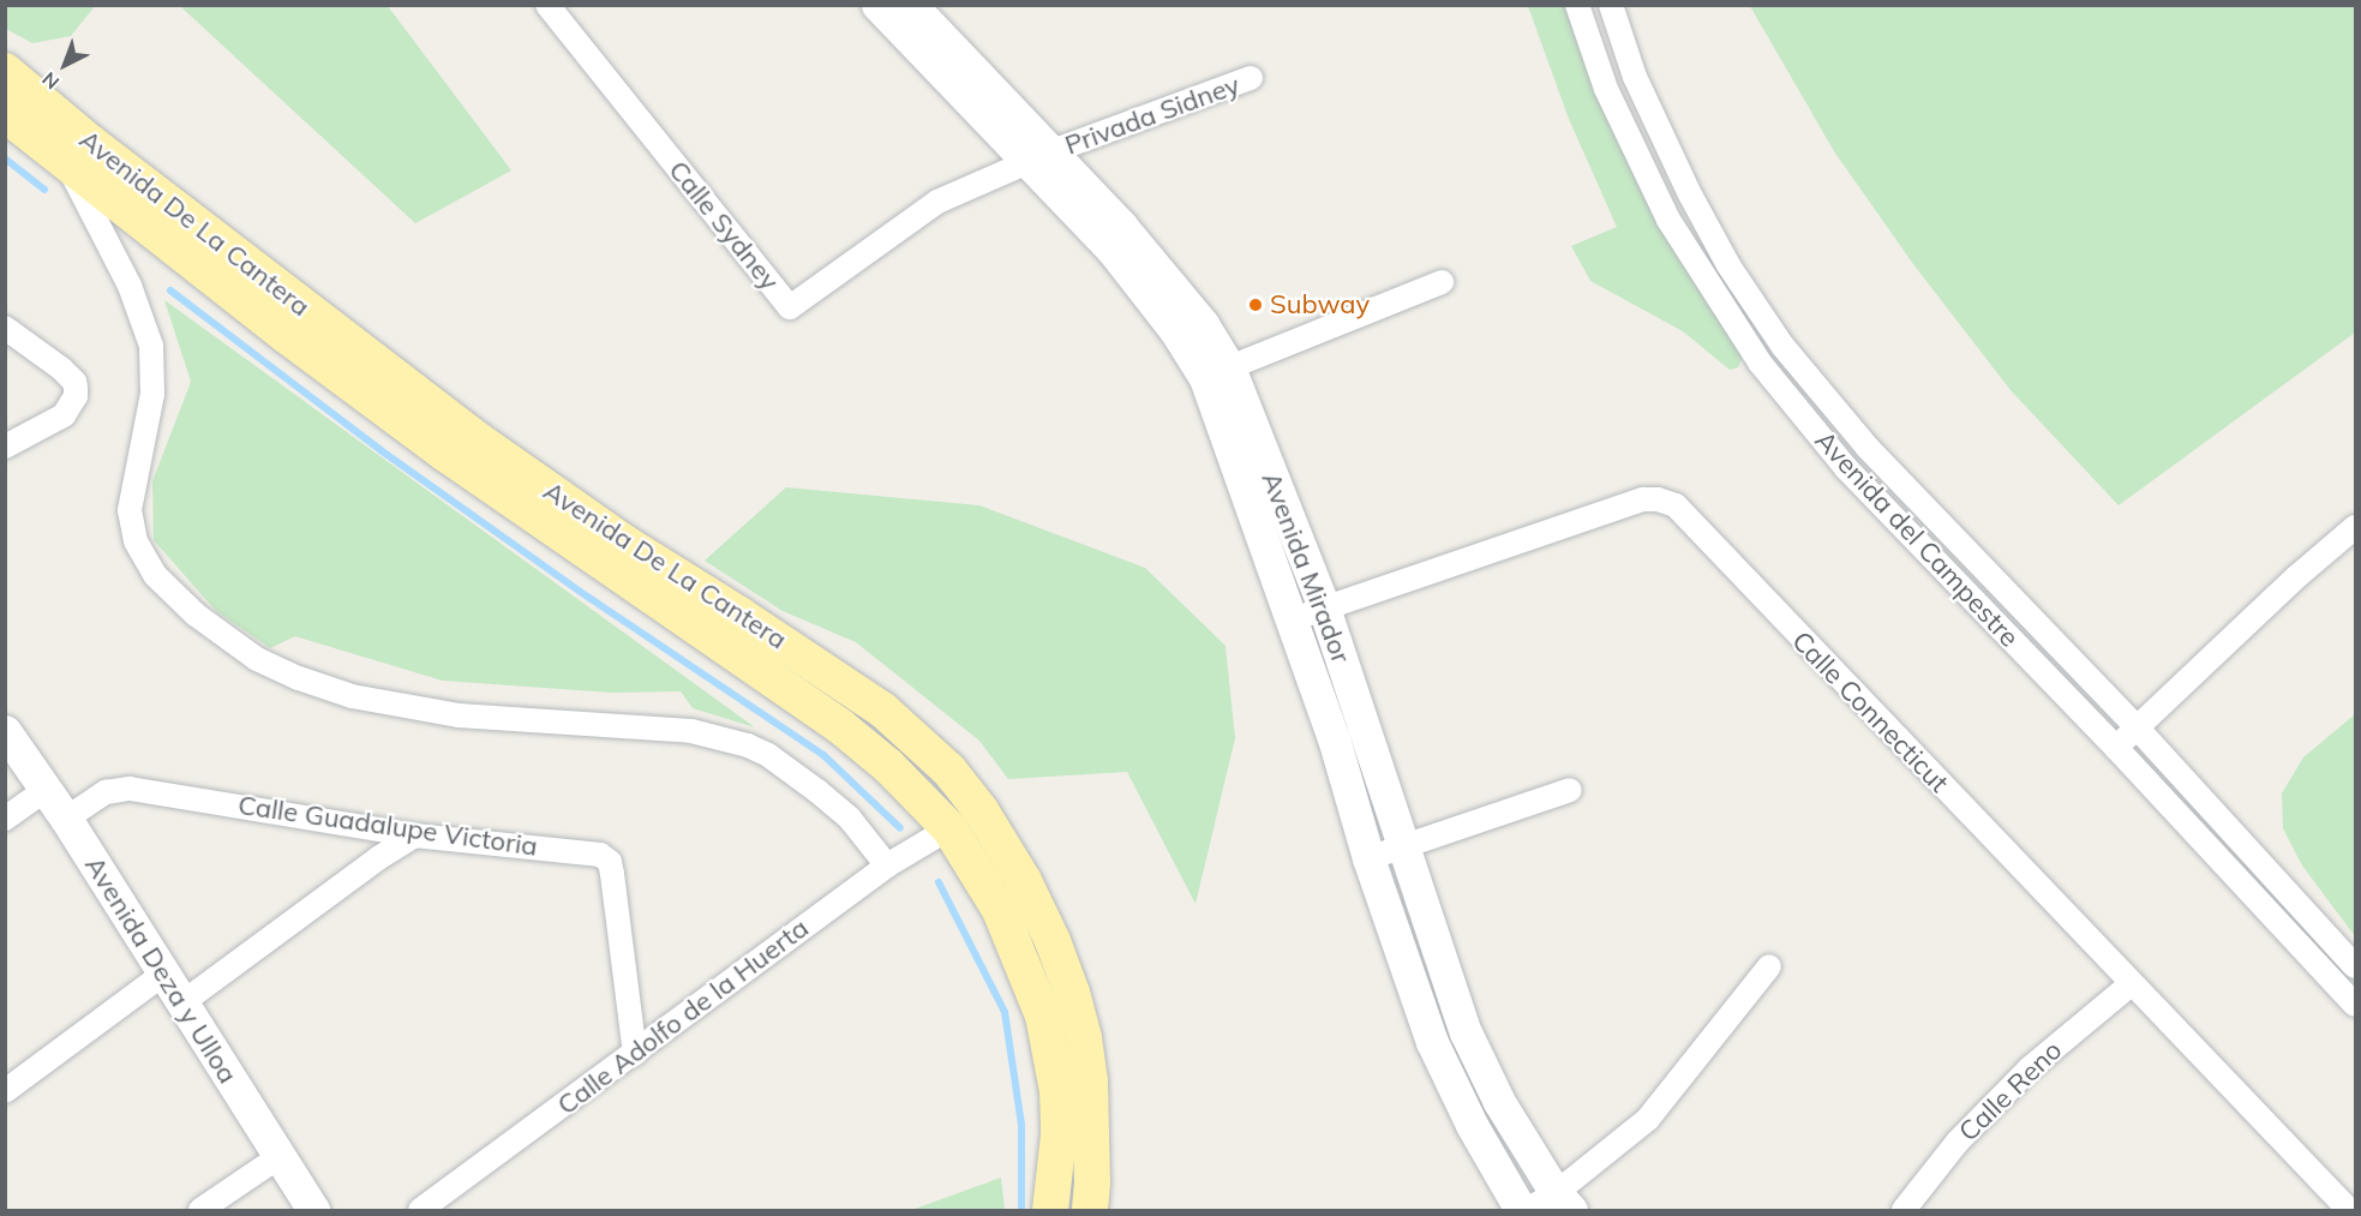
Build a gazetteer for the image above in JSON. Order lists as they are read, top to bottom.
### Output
{
  "streets": {
    "main road": ["Avenida De La Cantera", "Avenida Mirador", "Avenida Deza y Ulloa"],
    "street": [
      "Privada Sidney",
      "Calle Sydney",
      "Avenida del Campestre",
      "Calle Connecticut",
      "Calle Guadalupe Victoria",
      "Calle Adolfo de la Huerta",
      "Calle Reno"
    ]
  },
  "crossings": [
    ["Privada Sidney", "Calle Sydney"],
    ["Privada Sidney", "Avenida Mirador"],
    ["Avenida De La Cantera", "Calle Adolfo de la Huerta"],
    ["Calle Sydney", "Avenida Mirador"],
    ["Avenida Mirador", "Calle Connecticut"],
    ["Calle Connecticut", "Calle Reno"],
    ["Calle Guadalupe Victoria", "Avenida Deza y Ulloa"],
    ["Calle Guadalupe Victoria", "Calle Adolfo de la Huerta"]
  ],
  "places": ["Subway"],
  "north": "bottom left"
}
